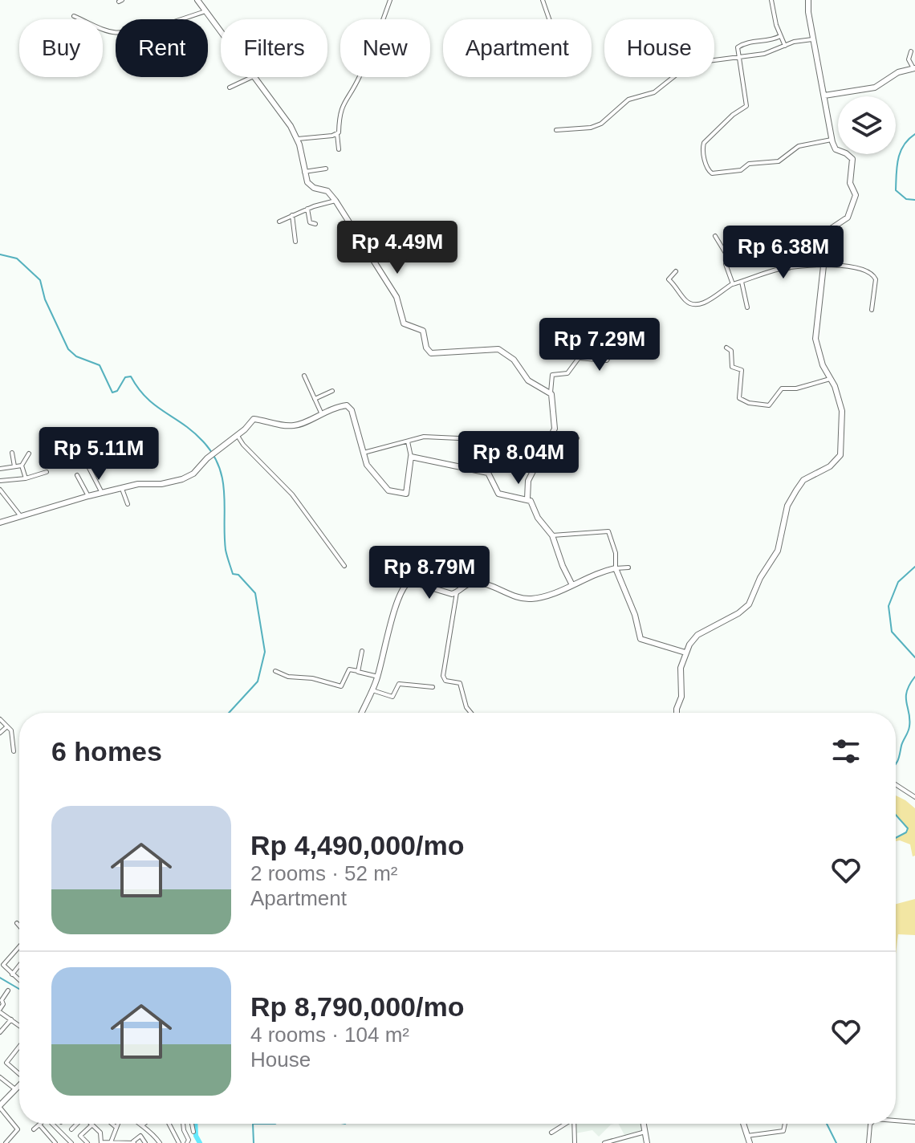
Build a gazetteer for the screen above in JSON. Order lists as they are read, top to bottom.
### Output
{
  "page": {
    "chip": [
      "Buy",
      "Rent",
      "Filters",
      "New",
      "Apartment",
      "House"
    ],
    "price": [
      "Rp 4.49M",
      "Rp 6.38M",
      "Rp 7.29M",
      "Rp 5.11M",
      "Rp 8.04M",
      "Rp 8.79M"
    ],
    "heading": "6 homes",
    "list": [
      {
        "name": "Rp 4,490,000/mo",
        "note": "2 rooms · 52 m² · Apartment"
      },
      {
        "name": "Rp 8,790,000/mo",
        "note": "4 rooms · 104 m² · House"
      }
    ]
  }
}
